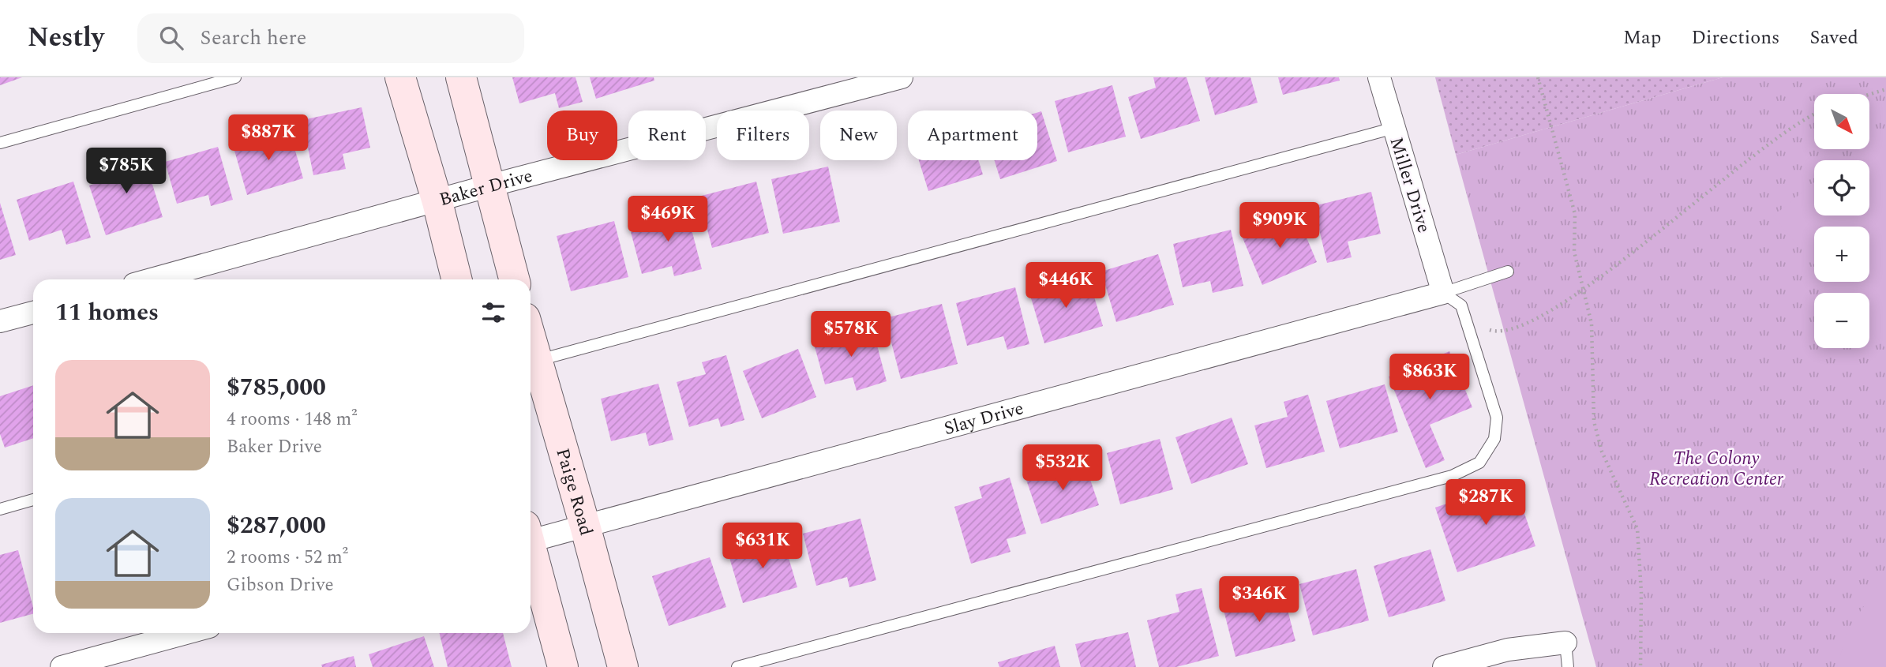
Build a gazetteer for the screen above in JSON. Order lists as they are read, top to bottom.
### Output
{
  "streets": {
    "main road": ["Paige Road"],
    "street": ["Miller Drive", "Baker Drive", "Slay Drive"]
  },
  "crossings": [
    ["Miller Drive", "Slay Drive"],
    ["Slay Drive", "Paige Road"]
  ],
  "parks": ["The Colony Recreation Center"],
  "north": "bottom right",
  "page": {
    "header": "Nestly",
    "search": "Search here",
    "nav": ["Map", "Directions", "Saved"],
    "map_buttons": ["+", "−"],
    "chip": [
      "Buy",
      "Rent",
      "Filters",
      "New",
      "Apartment"
    ],
    "price": [
      "$887K",
      "$785K",
      "$469K",
      "$909K",
      "$446K",
      "$578K",
      "$863K",
      "$532K",
      "$287K",
      "$631K",
      "$346K"
    ],
    "heading": "11 homes",
    "list": [
      {
        "name": "$785,000",
        "note": "4 rooms · 148 m² · Baker Drive"
      },
      {
        "name": "$287,000",
        "note": "2 rooms · 52 m² · Gibson Drive"
      }
    ]
  }
}
